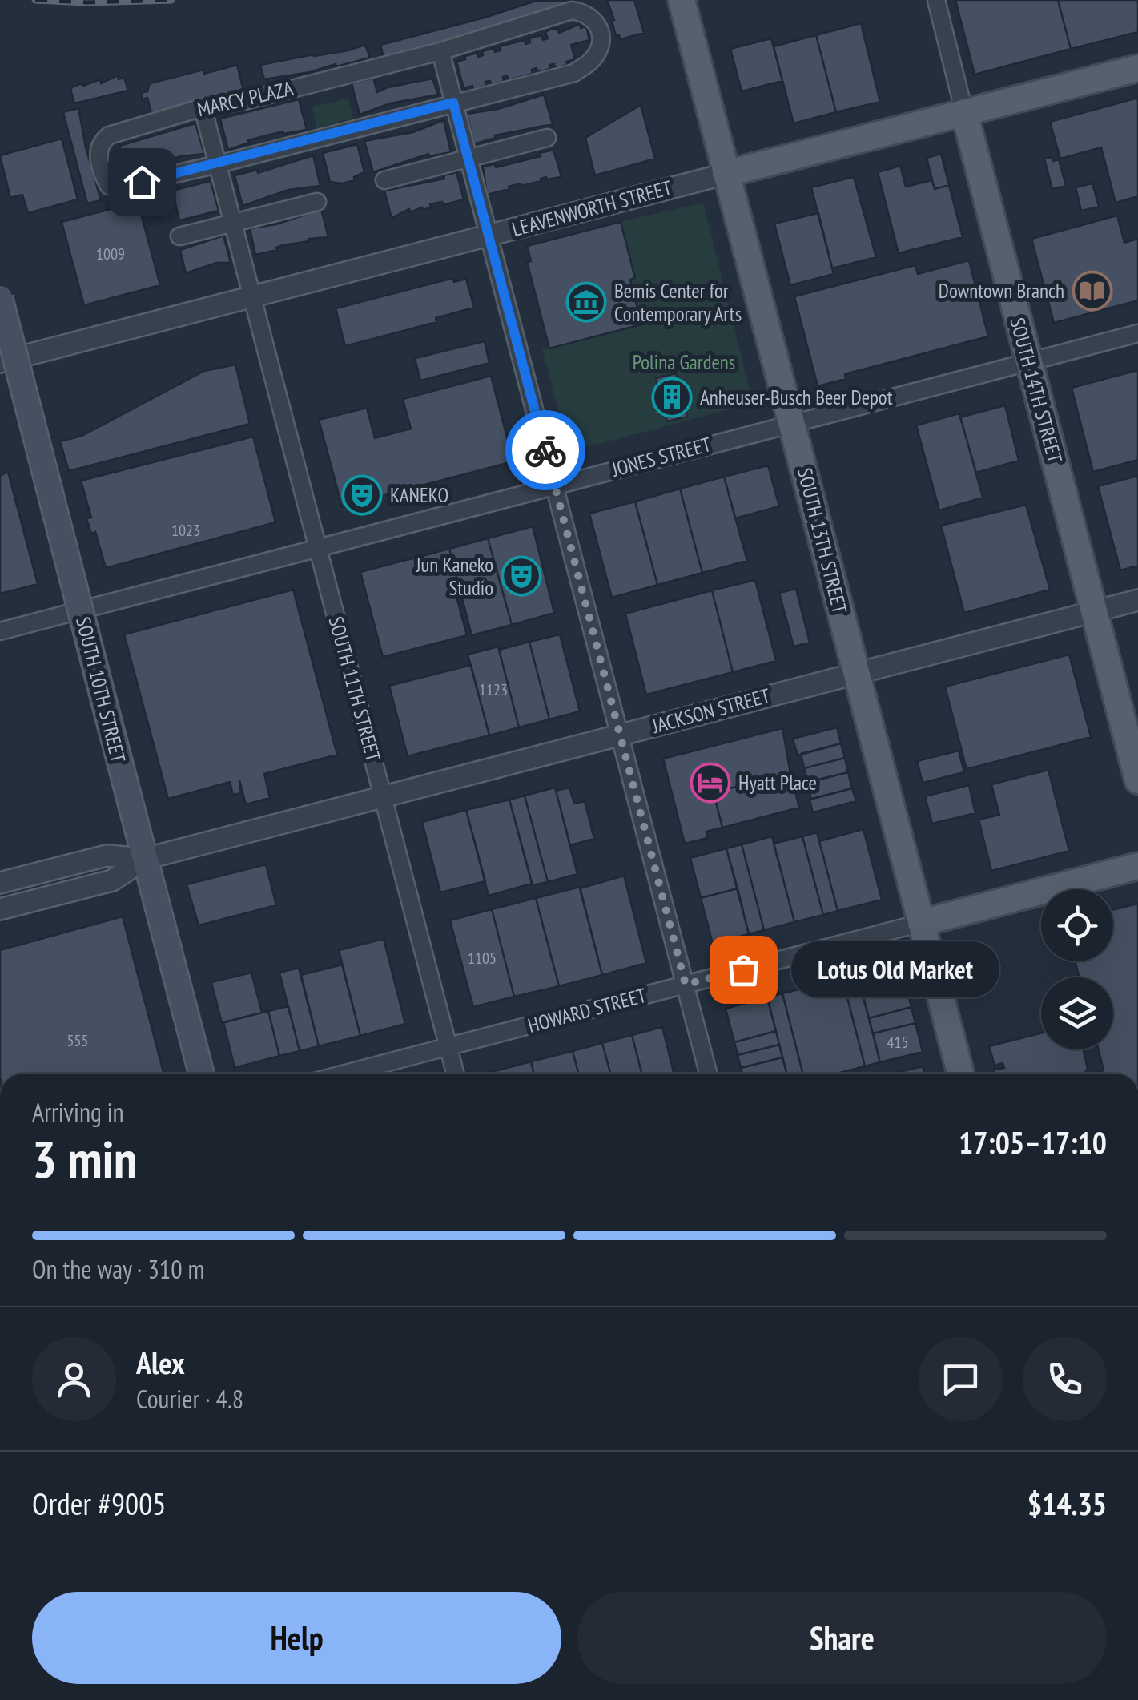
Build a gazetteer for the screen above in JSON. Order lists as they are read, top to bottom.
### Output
{
  "streets": {
    "main road": [
      "LEAVENWORTH STREET",
      "SOUTH 14TH STREET",
      "SOUTH 13TH STREET",
      "SOUTH 10TH STREET",
      "HOWARD STREET"
    ],
    "street": [
      "MARCY PLAZA",
      "JONES STREET",
      "SOUTH 11TH STREET",
      "JACKSON STREET"
    ]
  },
  "crossings": [
    ["MARCY PLAZA", "SOUTH 11TH STREET"],
    ["LEAVENWORTH STREET", "SOUTH 14TH STREET"],
    ["LEAVENWORTH STREET", "SOUTH 13TH STREET"],
    ["LEAVENWORTH STREET", "SOUTH 11TH STREET"],
    ["SOUTH 14TH STREET", "JONES STREET"],
    ["SOUTH 14TH STREET", "JACKSON STREET"],
    ["JONES STREET", "SOUTH 13TH STREET"],
    ["JONES STREET", "SOUTH 11TH STREET"],
    ["SOUTH 13TH STREET", "JACKSON STREET"],
    ["SOUTH 13TH STREET", "HOWARD STREET"],
    ["SOUTH 11TH STREET", "JACKSON STREET"],
    ["SOUTH 11TH STREET", "HOWARD STREET"],
    ["SOUTH 10TH STREET", "JACKSON STREET"]
  ],
  "parks": ["Polina Gardens"],
  "places": {
    "library": ["Downtown Branch"],
    "museum": ["Bemis Center for Contemporary Arts"],
    "building": ["Anheuser-Busch Beer Depot"],
    "theatre": ["KANEKO", "Jun Kaneko Studio"],
    "hotel": ["Hyatt Place"],
    "other": ["Lotus Old Market"]
  },
  "house_numbers": [
    "1009",
    "1023",
    "1123",
    "1105",
    "555",
    "415"
  ],
  "page": {
    "bubble": "Lotus Old Market",
    "heading": ["3 min", "Arriving in", "17:05–17:10"],
    "panel": [
      "Alex",
      "Courier · 4.8",
      "Order #9005",
      "$14.35"
    ],
    "bar": "On the way · 310 m",
    "buttons": ["Help", "Share"]
  }
}
